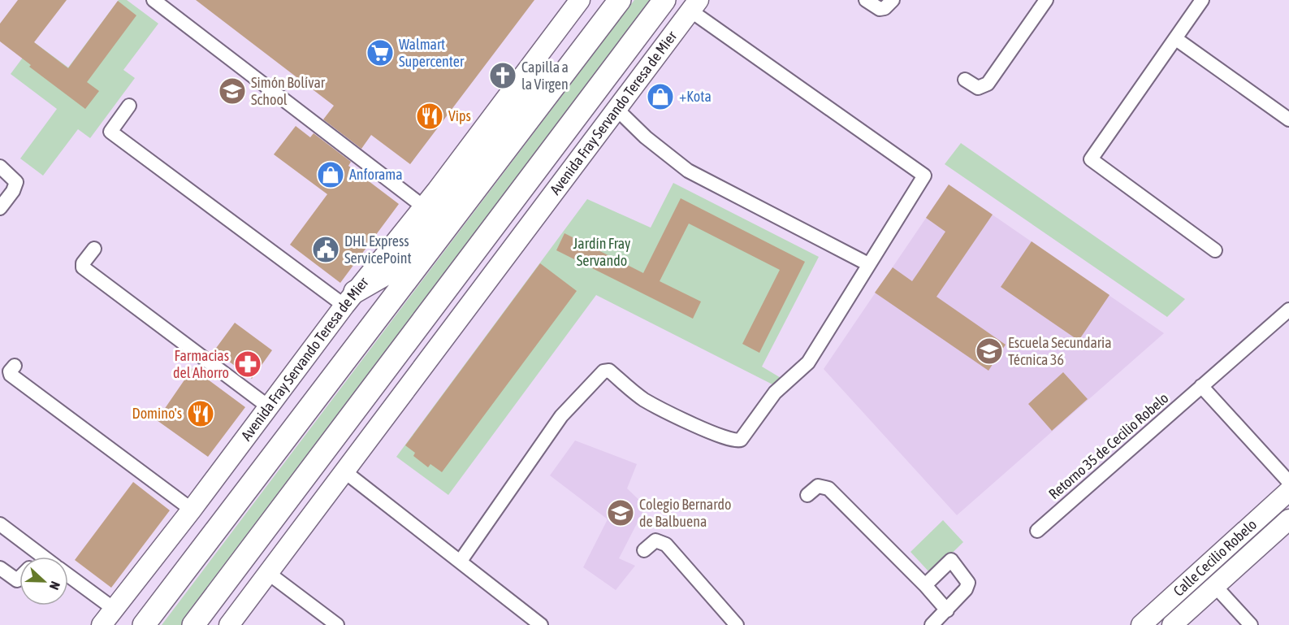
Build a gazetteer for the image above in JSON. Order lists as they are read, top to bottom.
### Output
{
  "streets": {
    "main road": ["Avenida Fray Servando Teresa de Mier"],
    "street": ["Retorno 35 de Cecilio Robelo", "Calle Cecilio Robelo"]
  },
  "parks": ["Jardín Fray Servando"],
  "places": {
    "supermarket": ["Walmart Supercenter"],
    "church": ["Capilla a la Virgen"],
    "school or university": ["Simón Bolívar School", "Escuela Secundaria Técnica 36", "Colegio Bernardo de Balbuena"],
    "shop": ["+Kota", "Anforama"],
    "restaurant": ["Vips", "Domino's"],
    "public building": ["DHL Express ServicePoint"],
    "pharmacy": ["Farmacias del Ahorro"]
  },
  "north": "right"
}
